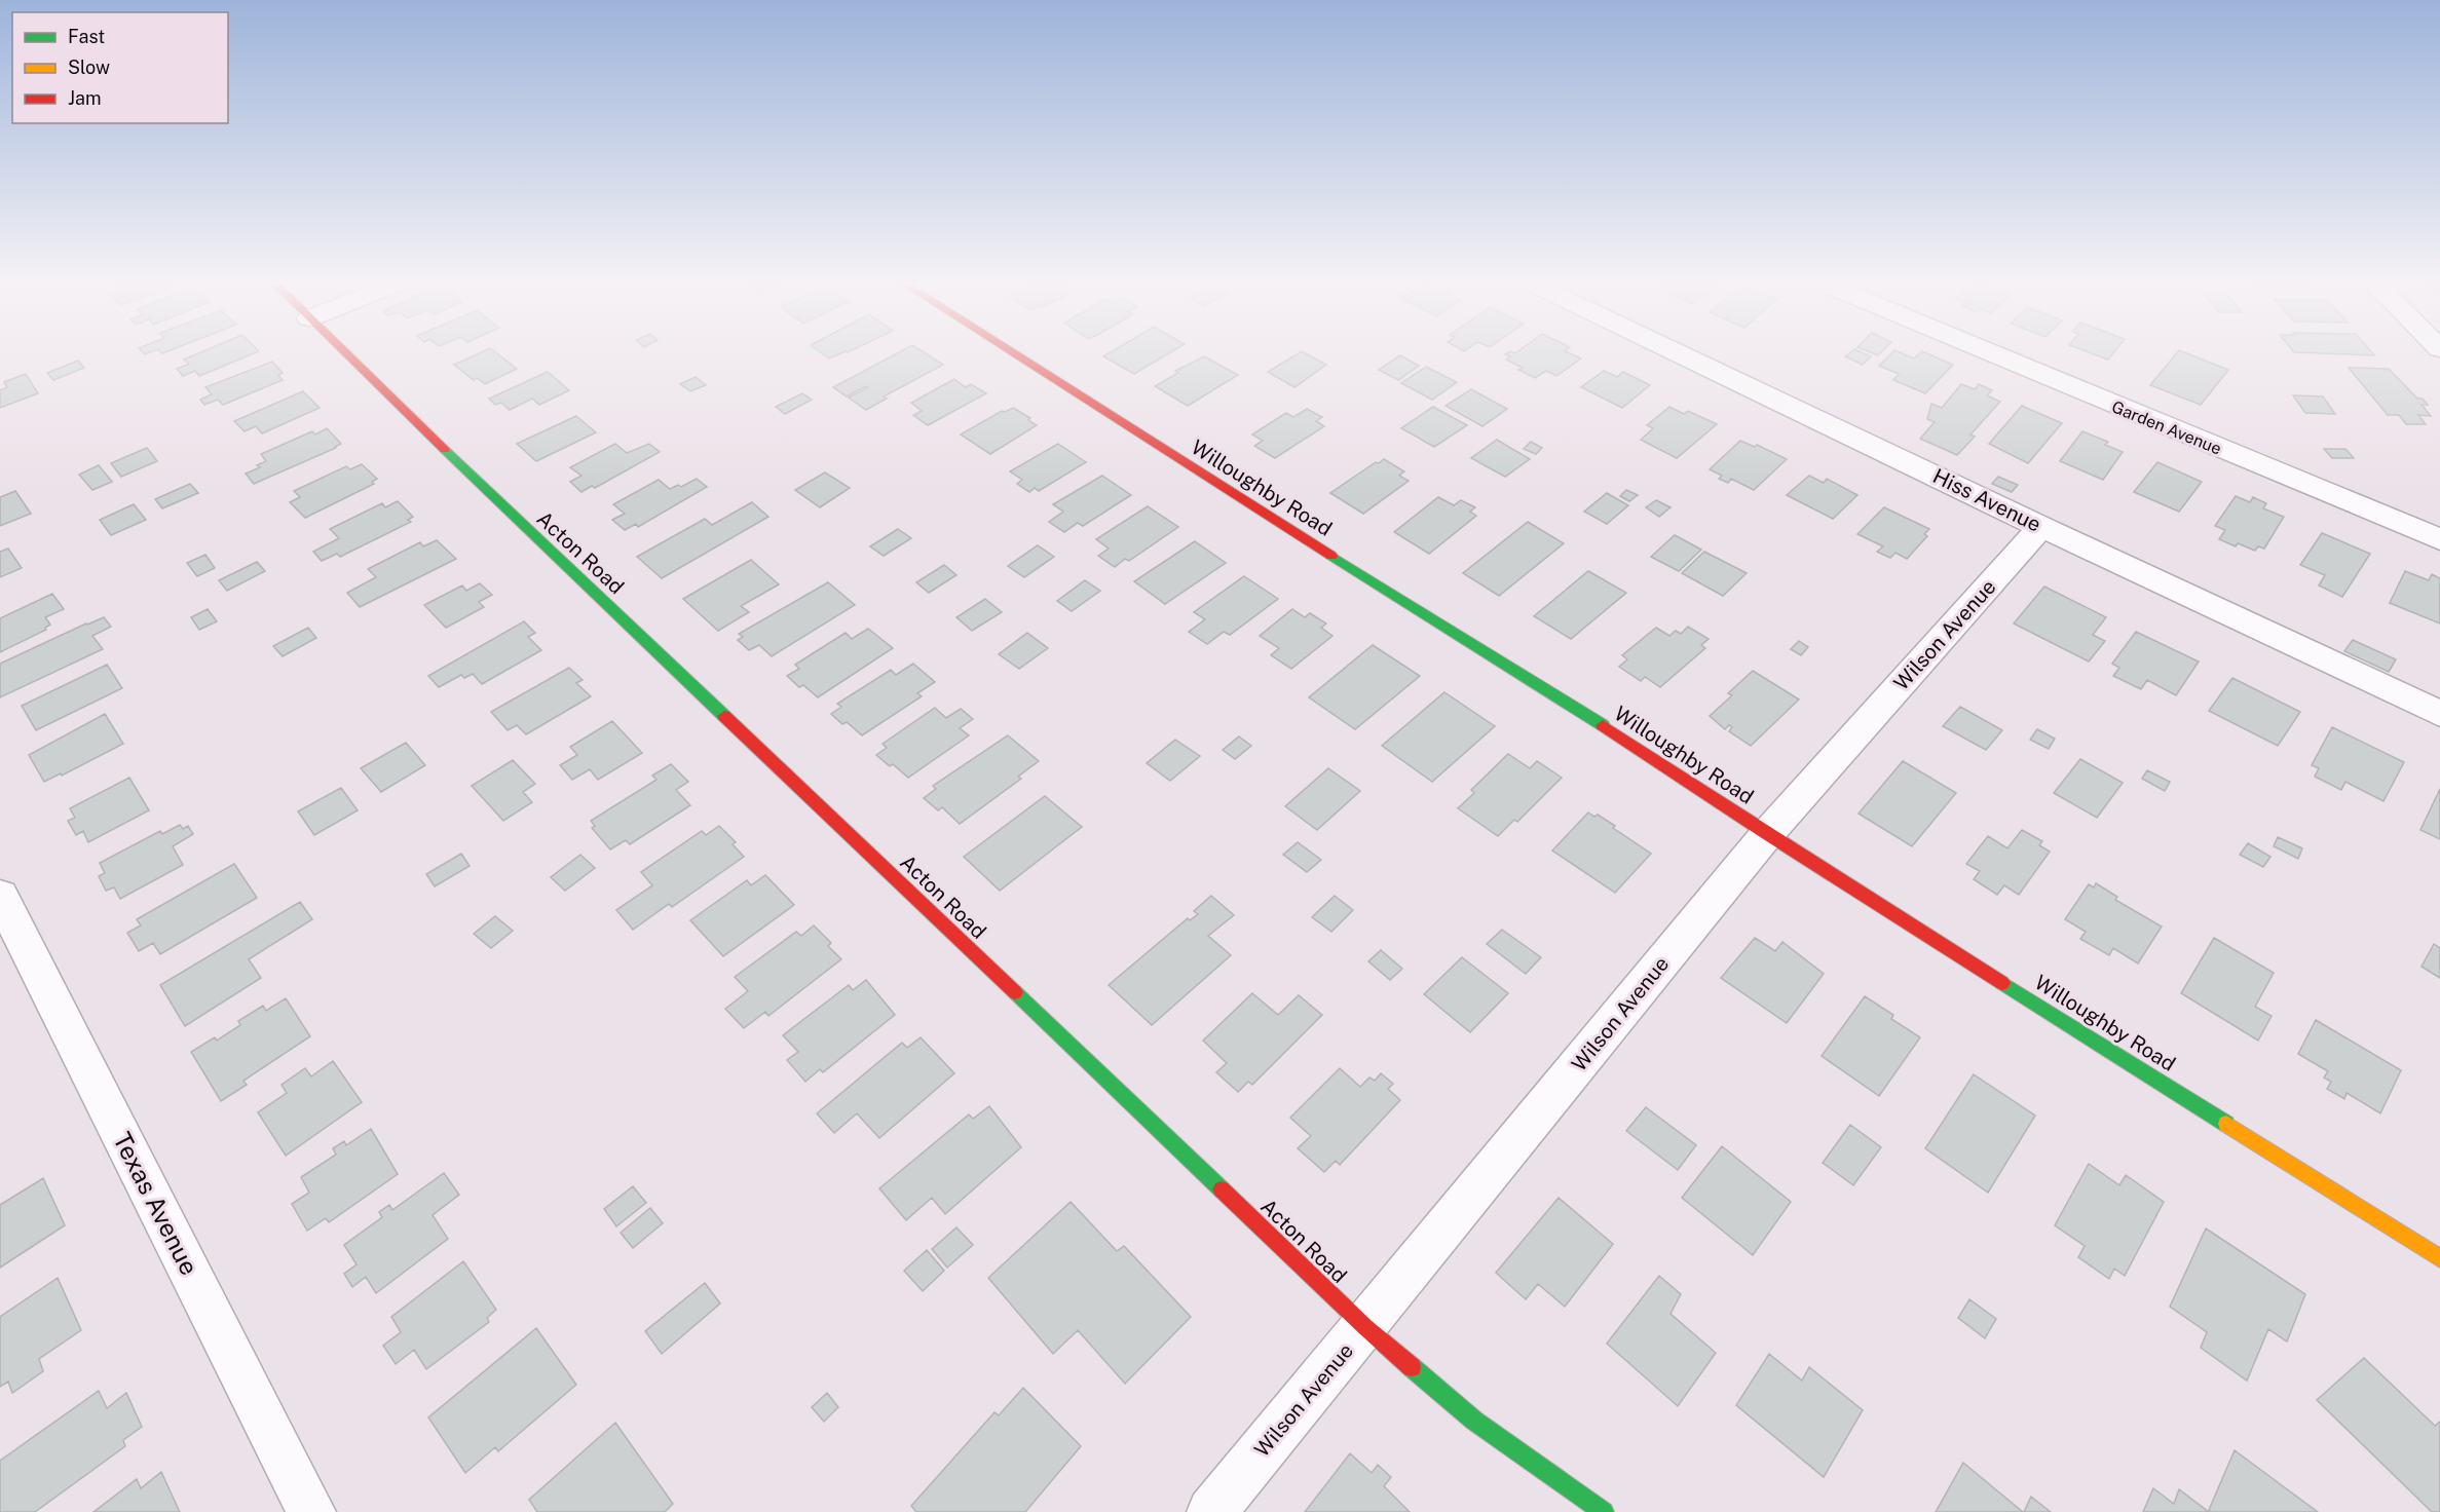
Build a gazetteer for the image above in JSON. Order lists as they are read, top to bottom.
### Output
{
  "streets": {
    "street": [
      "Garden Avenue",
      "Willoughby Road",
      "Hiss Avenue",
      "Acton Road",
      "Wilson Avenue",
      "Texas Avenue"
    ]
  },
  "crossings": [
    ["Willoughby Road", "Wilson Avenue"],
    ["Hiss Avenue", "Wilson Avenue"],
    ["Acton Road", "Wilson Avenue"]
  ],
  "legend": ["Fast", "Slow", "Jam"]
}
